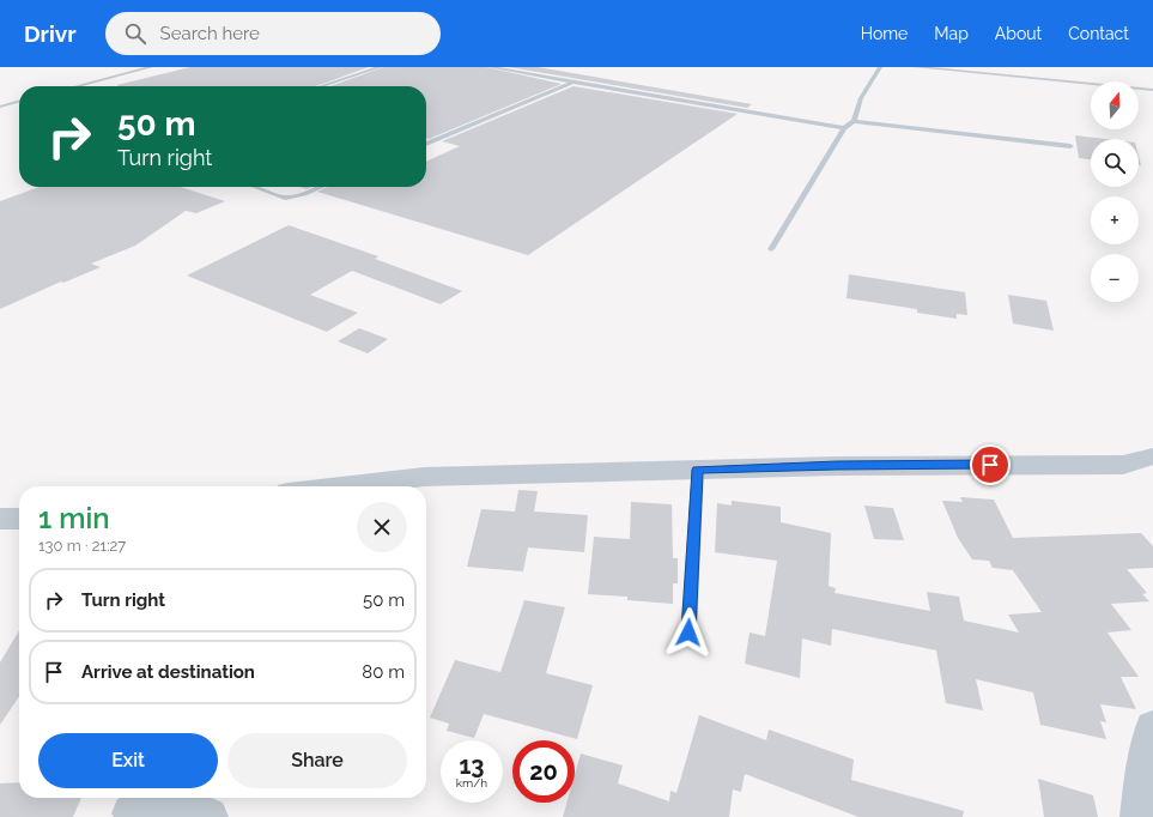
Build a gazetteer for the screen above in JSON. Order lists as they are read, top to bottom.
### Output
{
  "north": "top",
  "page": {
    "header": "Drivr",
    "search": "Search here",
    "nav": [
      "Home",
      "Map",
      "About",
      "Contact"
    ],
    "map_buttons": ["+", "−"],
    "turn": ["50 m", "Turn right"],
    "heading": ["1 min", "130 m · 21:27"],
    "list": [
      {
        "name": "Turn right",
        "value": "50 m"
      },
      {
        "name": "Arrive at destination",
        "value": "80 m"
      }
    ],
    "buttons": ["Exit", "Share"],
    "speed": "13 km/h",
    "limit": "20"
  }
}
